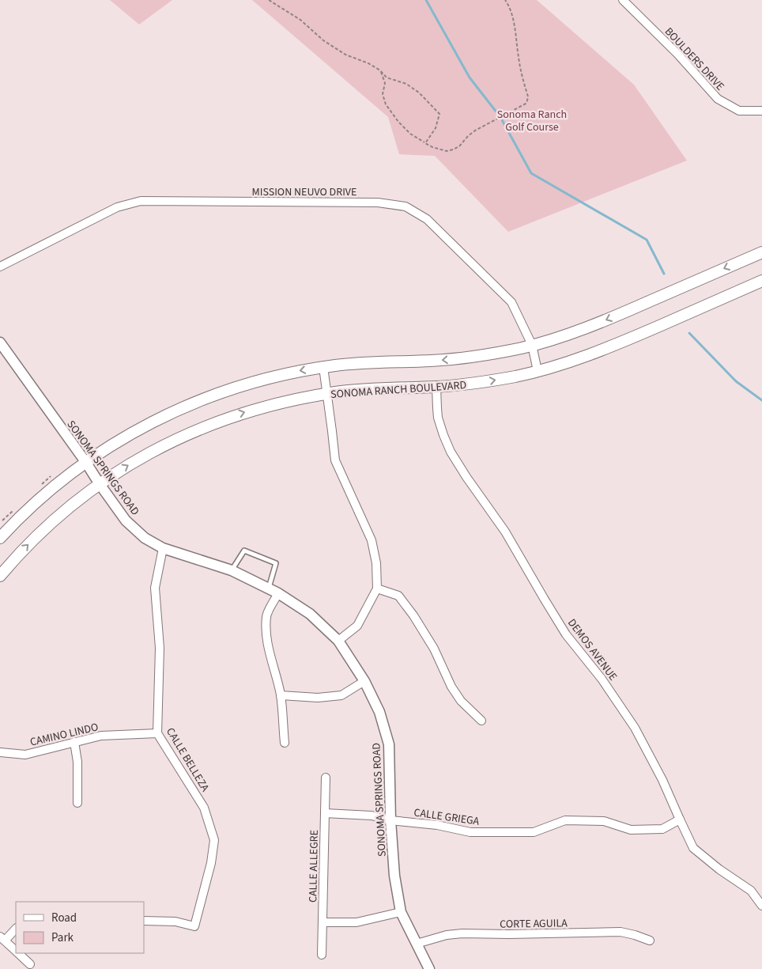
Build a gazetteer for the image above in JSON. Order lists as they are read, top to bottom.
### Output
{
  "streets": {
    "main road": ["SONOMA RANCH BOULEVARD"],
    "street": [
      "BOULDERS DRIVE",
      "MISSION NEUVO DRIVE",
      "SONOMA SPRINGS ROAD",
      "DEMOS AVENUE",
      "CAMINO LINDO",
      "CALLE BELLEZA",
      "CALLE GRIEGA",
      "CALLE ALLEGRE",
      "CORTE AGUILA"
    ]
  },
  "crossings": [
    ["MISSION NEUVO DRIVE", "SONOMA RANCH BOULEVARD"],
    ["SONOMA RANCH BOULEVARD", "SONOMA SPRINGS ROAD"],
    ["SONOMA RANCH BOULEVARD", "DEMOS AVENUE"],
    ["SONOMA SPRINGS ROAD", "CALLE BELLEZA"],
    ["SONOMA SPRINGS ROAD", "CALLE GRIEGA"],
    ["SONOMA SPRINGS ROAD", "CORTE AGUILA"],
    ["DEMOS AVENUE", "CALLE GRIEGA"],
    ["CAMINO LINDO", "CALLE BELLEZA"],
    ["CALLE GRIEGA", "CALLE ALLEGRE"]
  ],
  "parks": ["Sonoma Ranch Golf Course"],
  "legend": ["Road", "Park"]
}
